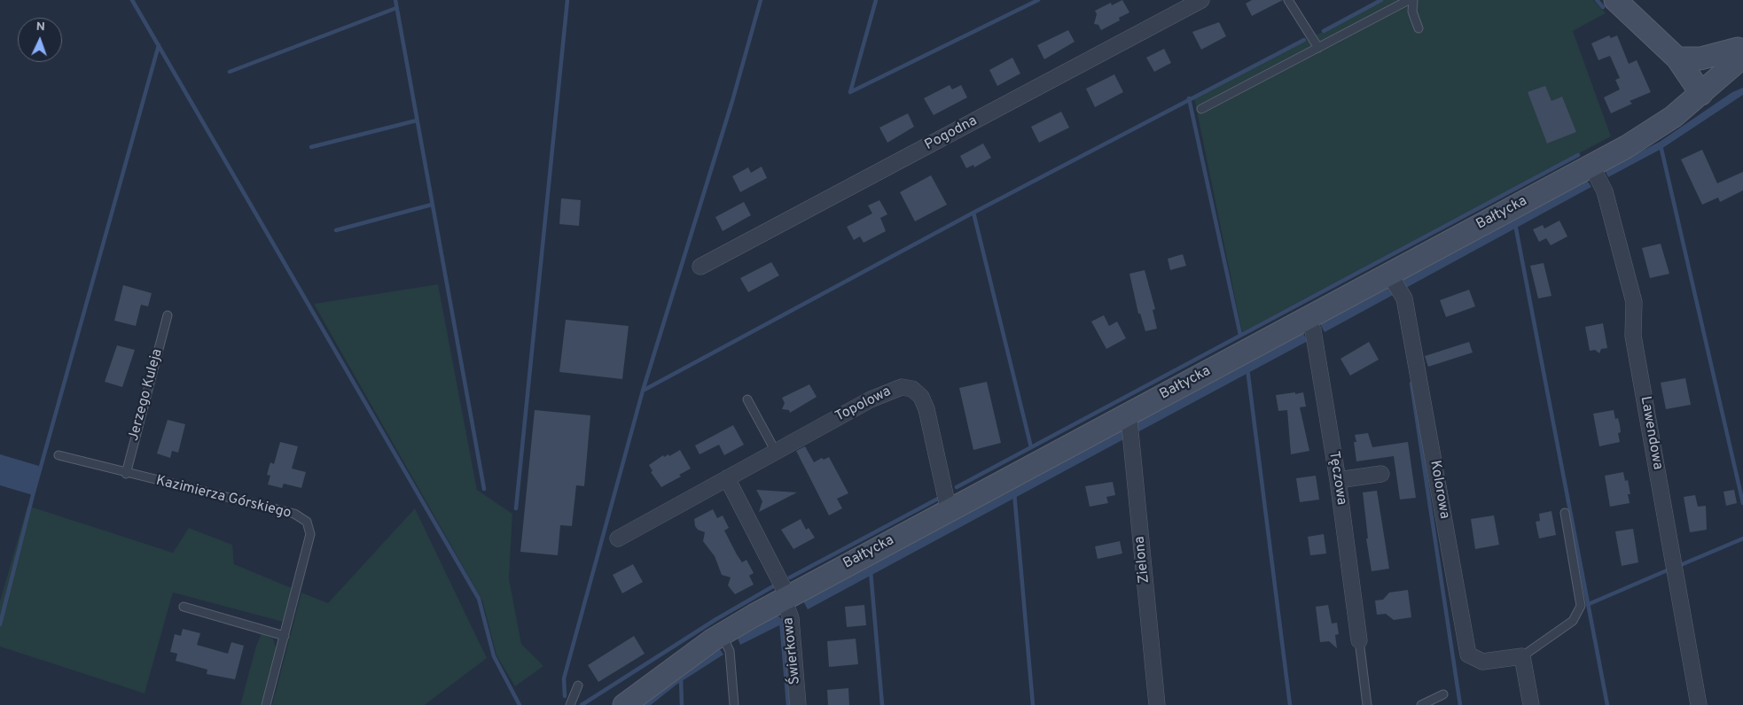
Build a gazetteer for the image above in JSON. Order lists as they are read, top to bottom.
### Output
{
  "streets": {
    "main road": ["Bałtycka"],
    "street": [
      "Pogodna",
      "Topolowa",
      "Lawendowa",
      "Tęczowa",
      "Kolorowa",
      "Zielona",
      "Świerkowa"
    ],
    "lane": ["Jerzego Kuleja", "Kazimierza Górskiego"]
  },
  "crossings": [
    ["Bałtycka", "Topolowa"],
    ["Bałtycka", "Lawendowa"],
    ["Bałtycka", "Tęczowa"],
    ["Bałtycka", "Kolorowa"],
    ["Bałtycka", "Zielona"],
    ["Bałtycka", "Świerkowa"],
    ["Jerzego Kuleja", "Kazimierza Górskiego"]
  ],
  "north": "top"
}
